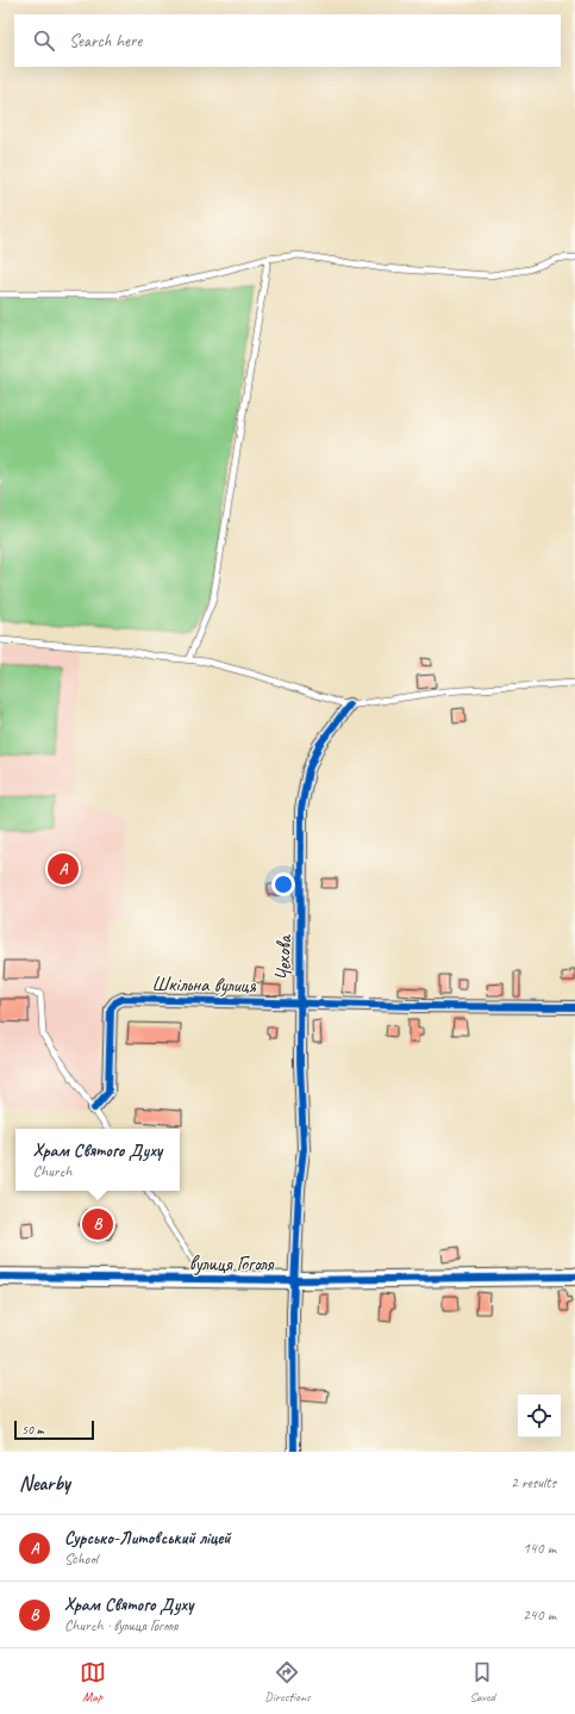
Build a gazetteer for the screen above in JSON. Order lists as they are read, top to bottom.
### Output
{
  "streets": {
    "street": ["Чехова", "Шкільна вулиця", "вулиця Гоголя"]
  },
  "crossings": [
    ["Чехова", "Шкільна вулиця"],
    ["Чехова", "вулиця Гоголя"]
  ],
  "scale_bar": "50 m",
  "page": {
    "search": "Search here",
    "pins": ["A", "B"],
    "popup": ["Храм Святого Духу", "Church"],
    "scale": "50 m",
    "heading": ["Nearby", "2 results"],
    "list": [
      {
        "mark": "A",
        "name": "Сурсько-Литовський ліцей",
        "note": "School",
        "value": "140 m"
      },
      {
        "mark": "B",
        "name": "Храм Святого Духу",
        "note": "Church · вулиця Гоголя",
        "value": "240 m"
      }
    ],
    "nav": ["Map", "Directions", "Saved"]
  }
}
